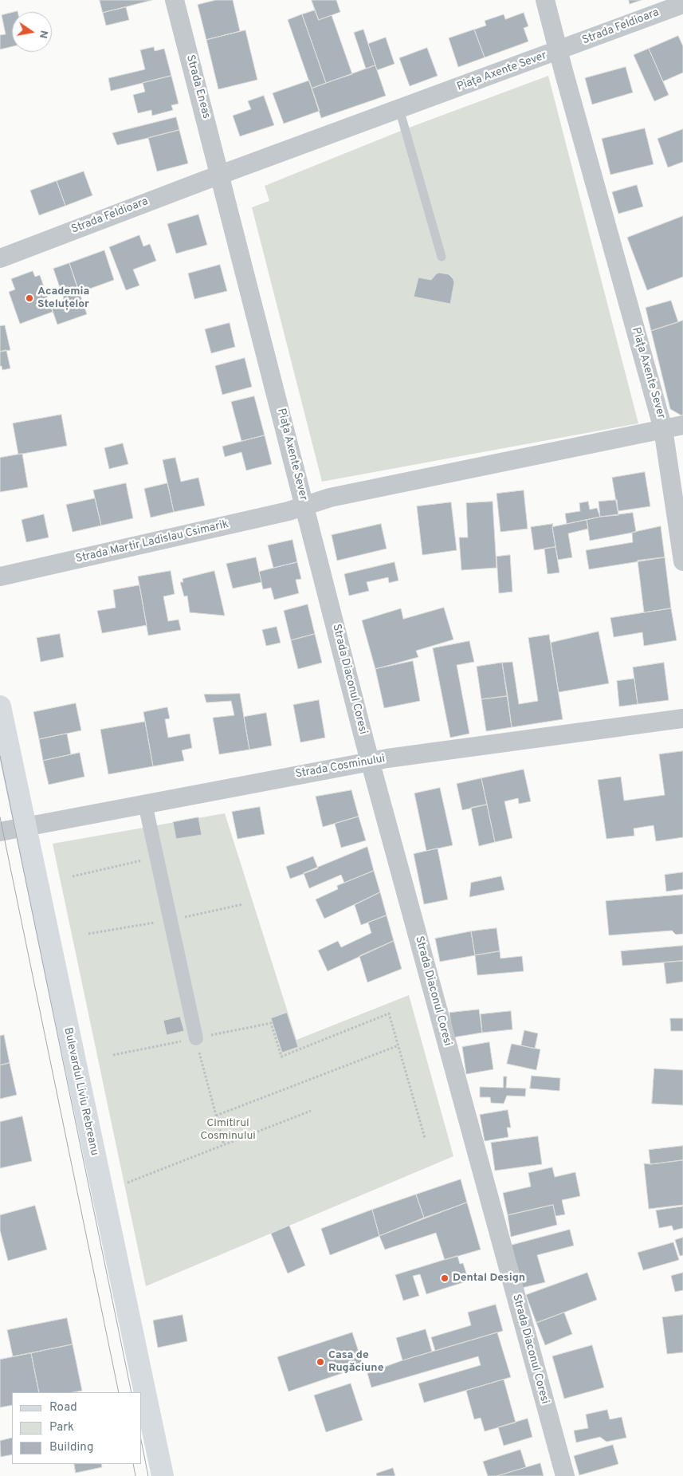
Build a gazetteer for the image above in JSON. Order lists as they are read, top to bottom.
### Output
{
  "streets": {
    "main road": ["Bulevardul Liviu Rebreanu"],
    "street": [
      "Strada Feldioara",
      "Piața Axente Sever",
      "Strada Eneas",
      "Strada Martir Ladislau Csimarik",
      "Strada Diaconul Coresi",
      "Strada Cosminului"
    ]
  },
  "crossings": [
    ["Strada Feldioara", "Piața Axente Sever"],
    ["Strada Feldioara", "Strada Eneas"],
    ["Piața Axente Sever", "Strada Eneas"],
    ["Piața Axente Sever", "Strada Martir Ladislau Csimarik"],
    ["Piața Axente Sever", "Strada Diaconul Coresi"],
    ["Strada Martir Ladislau Csimarik", "Strada Diaconul Coresi"],
    ["Strada Diaconul Coresi", "Strada Cosminului"],
    ["Strada Cosminului", "Bulevardul Liviu Rebreanu"]
  ],
  "parks": ["Cimitirul Cosminului"],
  "places": ["Academia Steluțelor", "Dental Design", "Casa de Rugăciune"],
  "legend": ["Road", "Park", "Building"],
  "north": "right"
}
